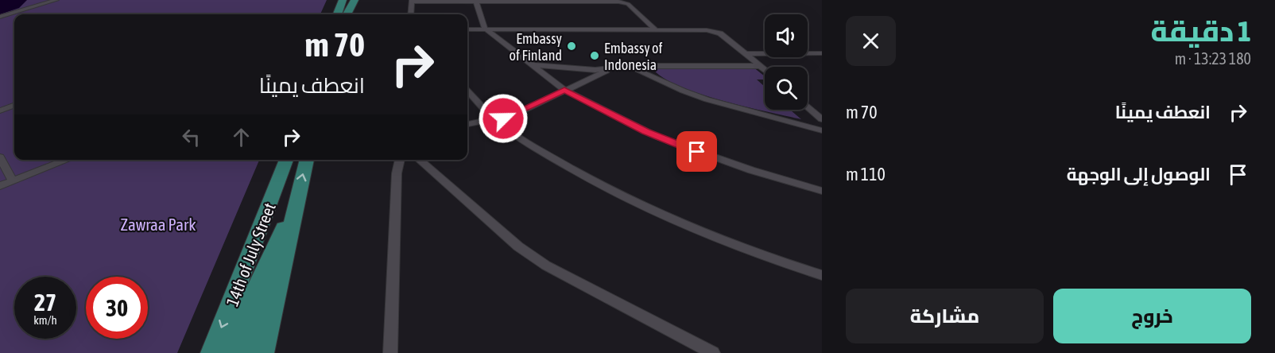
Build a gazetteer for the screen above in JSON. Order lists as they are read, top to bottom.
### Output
{
  "streets": {
    "main road": ["14th of July Street"]
  },
  "parks": ["Zawraa Park"],
  "places": ["Embassy of Finland", "Embassy of Indonesia"],
  "page": {
    "heading": ["1 دقيقة", "180 m · 13:23"],
    "turn": ["70 m", "انعطف يمينًا"],
    "list": [
      {
        "name": "انعطف يمينًا",
        "value": "70 m"
      },
      {
        "name": "الوصول إلى الوجهة",
        "value": "110 m"
      }
    ],
    "speed": "27 km/h",
    "limit": "30",
    "buttons": ["خروج", "مشاركة"]
  }
}
